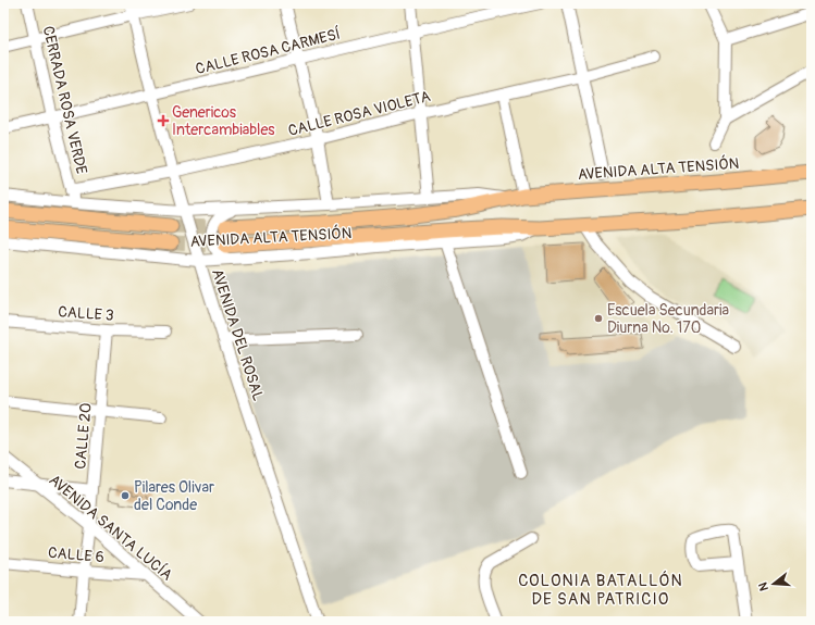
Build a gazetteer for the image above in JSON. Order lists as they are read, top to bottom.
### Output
{
  "streets": {
    "main road": ["AVENIDA ALTA TENSIÓN"],
    "street": [
      "CALLE ROSA CARMESÍ",
      "CERRADA ROSA VERDE",
      "CALLE ROSA VIOLETA",
      "CALLE 3",
      "AVENIDA DEL ROSAL",
      "CALLE 20",
      "AVENIDA SANTA LUCÍA",
      "CALLE 6"
    ]
  },
  "crossings": [
    ["CALLE ROSA CARMESÍ", "CERRADA ROSA VERDE"],
    ["CALLE ROSA CARMESÍ", "AVENIDA DEL ROSAL"],
    ["CERRADA ROSA VERDE", "CALLE ROSA VIOLETA"],
    ["CERRADA ROSA VERDE", "AVENIDA ALTA TENSIÓN"],
    ["CALLE ROSA VIOLETA", "AVENIDA DEL ROSAL"],
    ["AVENIDA ALTA TENSIÓN", "AVENIDA DEL ROSAL"],
    ["CALLE 3", "CALLE 20"],
    ["CALLE 20", "AVENIDA SANTA LUCÍA"],
    ["CALLE 20", "CALLE 6"],
    ["AVENIDA SANTA LUCÍA", "CALLE 6"]
  ],
  "districts": ["COLONIA BATALLÓN DE SAN PATRICIO"],
  "places": {
    "health": ["Genericos Intercambiables"],
    "other": ["Escuela Secundaria Diurna No. 170", "Pilares Olivar del Conde"]
  },
  "north": "left"
}
